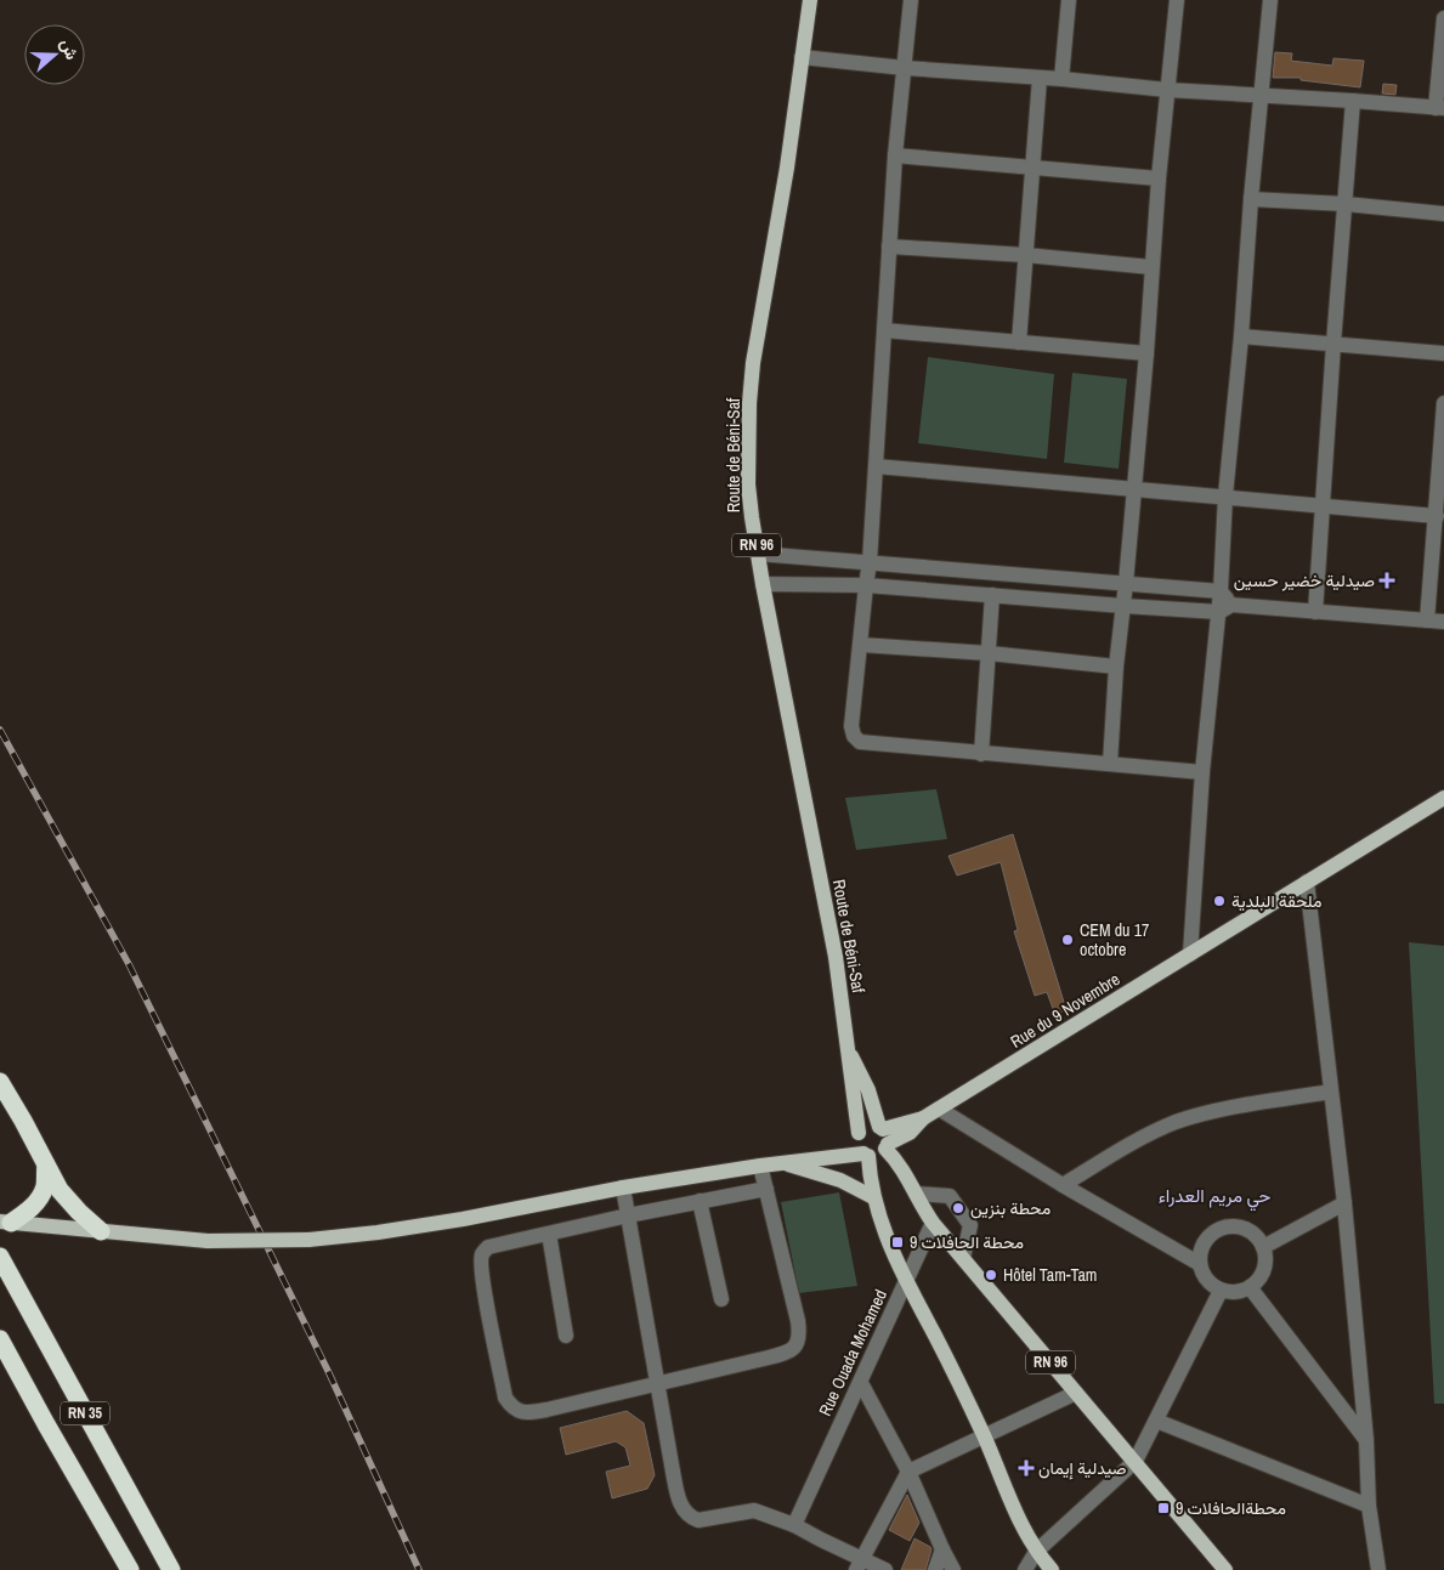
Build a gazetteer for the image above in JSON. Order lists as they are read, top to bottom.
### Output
{
  "streets": {
    "highway": ["RN 35"],
    "main road": ["Route de Béni-Saf", "RN 96", "Rue du 9 Novembre"],
    "street": ["Rue Ouada Mohamed"]
  },
  "crossings": [
    ["Route de Béni-Saf", "RN 96"],
    ["RN 96", "Rue du 9 Novembre"],
    ["RN 96", "Rue Ouada Mohamed"]
  ],
  "districts": ["حي مريم العدراء"],
  "places": {
    "health": ["صيدلية خضير حسين", "صيدلية إيمان"],
    "other": [
      "ملحقة البلدية",
      "CEM du 17 octobre",
      "محطة بنزين",
      "Hôtel Tam-Tam"
    ],
    "transit": ["محطة الحافلات 9", "محطةالحافلات 9"]
  },
  "north": "right"
}
